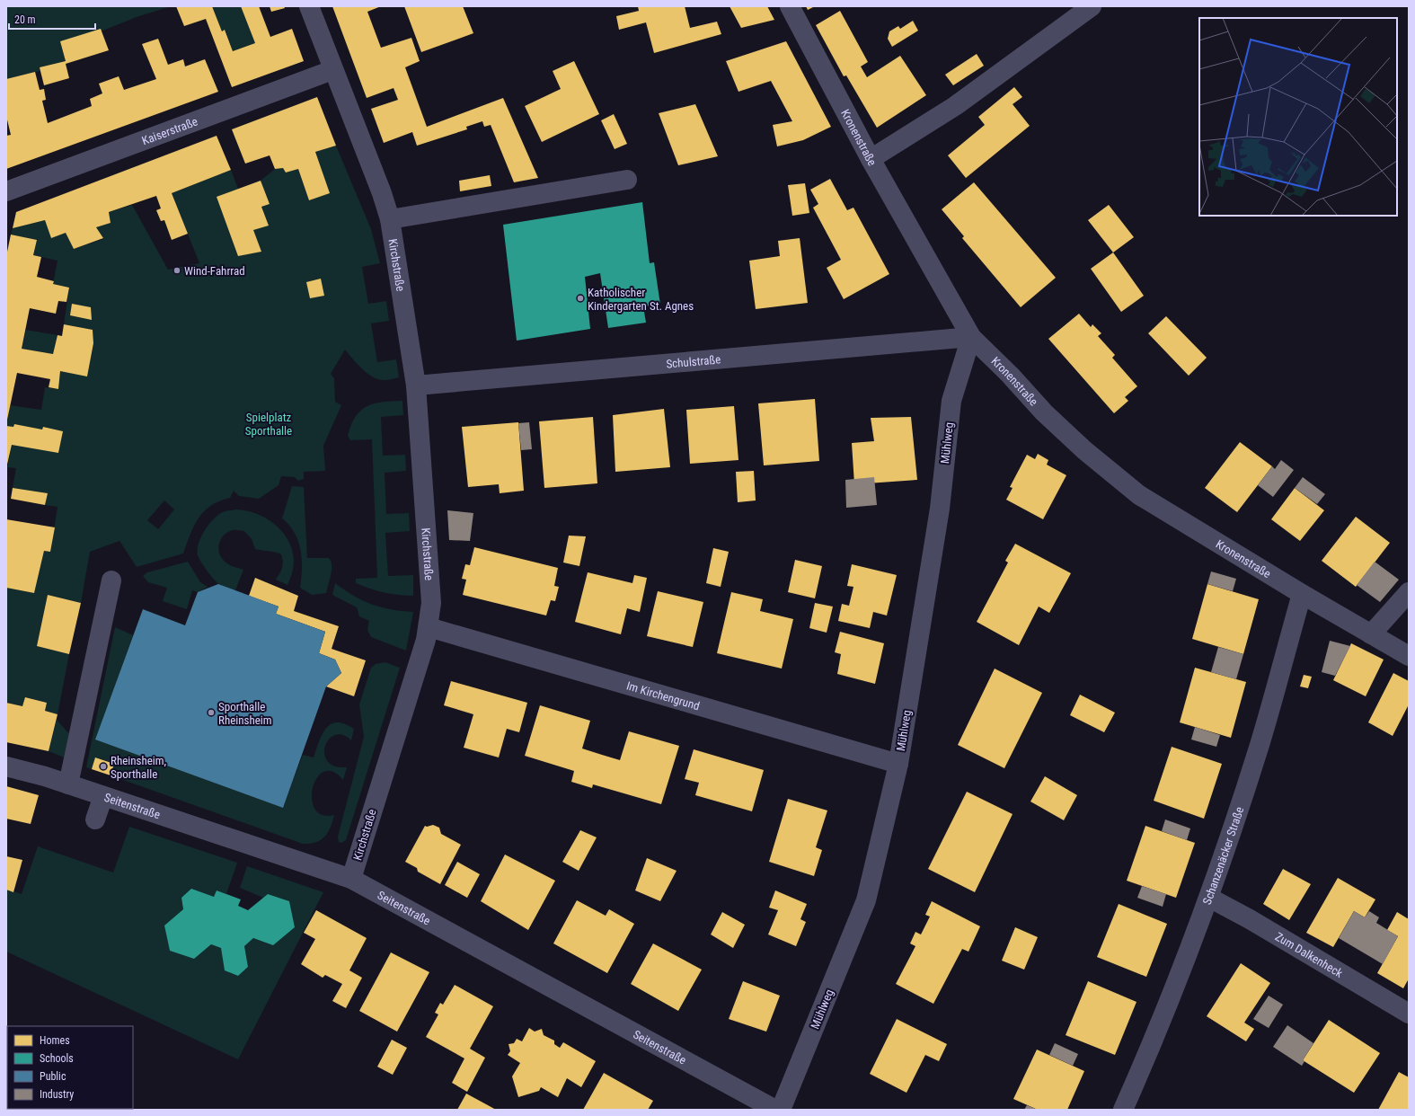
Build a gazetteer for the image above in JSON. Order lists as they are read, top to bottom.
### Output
{
  "streets": {
    "street": [
      "Kaiserstraße",
      "Kronenstraße",
      "Kirchstraße",
      "Schulstraße",
      "Mühlweg",
      "Im Kirchengrund",
      "Seitenstraße",
      "Schanzenäcker Straße",
      "Zum Dalkenheck"
    ]
  },
  "crossings": [
    ["Kaiserstraße", "Kirchstraße"],
    ["Kronenstraße", "Schulstraße"],
    ["Kronenstraße", "Mühlweg"],
    ["Kronenstraße", "Schanzenäcker Straße"],
    ["Kirchstraße", "Schulstraße"],
    ["Kirchstraße", "Im Kirchengrund"],
    ["Kirchstraße", "Seitenstraße"],
    ["Schulstraße", "Mühlweg"],
    ["Mühlweg", "Im Kirchengrund"],
    ["Schanzenäcker Straße", "Zum Dalkenheck"]
  ],
  "parks": ["Spielplatz Sporthalle"],
  "places": [
    "Wind-Fahrrad",
    "Katholischer Kindergarten St. Agnes",
    "Sporthalle Rheinsheim",
    "Rheinsheim, Sporthalle"
  ],
  "legend": [
    "Homes",
    "Schools",
    "Public",
    "Industry"
  ],
  "scale_bar": "20 m"
}
